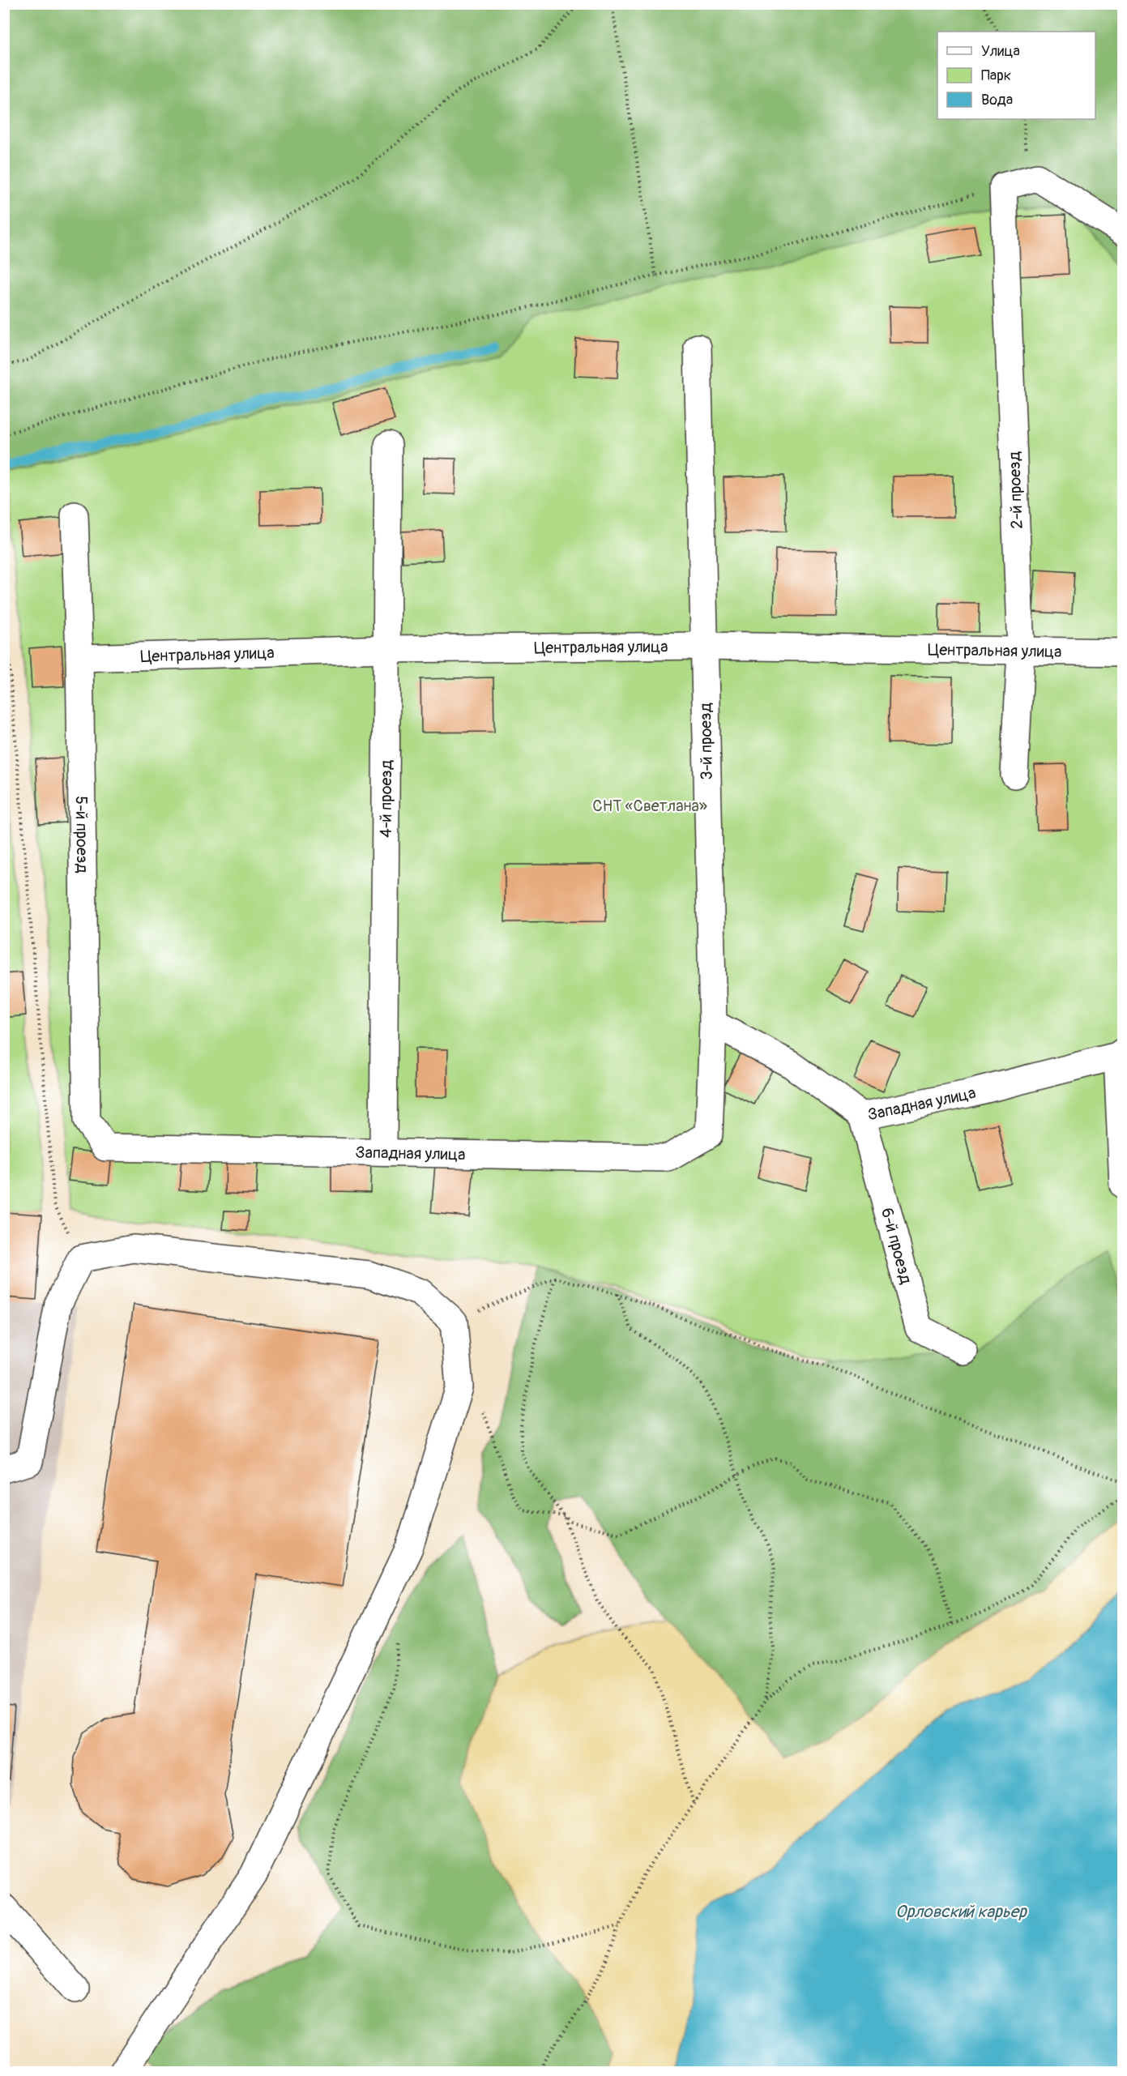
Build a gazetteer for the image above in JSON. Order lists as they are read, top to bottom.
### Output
{
  "streets": {
    "street": [
      "2-й проезд",
      "Центральная улица",
      "3-й проезд",
      "4-й проезд",
      "5-й проезд",
      "Западная улица",
      "6-й проезд"
    ]
  },
  "crossings": [
    ["2-й проезд", "Центральная улица"],
    ["Центральная улица", "3-й проезд"],
    ["Центральная улица", "4-й проезд"],
    ["Центральная улица", "5-й проезд"],
    ["3-й проезд", "Западная улица"],
    ["4-й проезд", "Западная улица"],
    ["5-й проезд", "Западная улица"],
    ["Западная улица", "6-й проезд"]
  ],
  "water": ["Орловский карьер"],
  "parks": ["СНТ «Светлана»"],
  "legend": ["Улица", "Парк", "Вода"]
}
